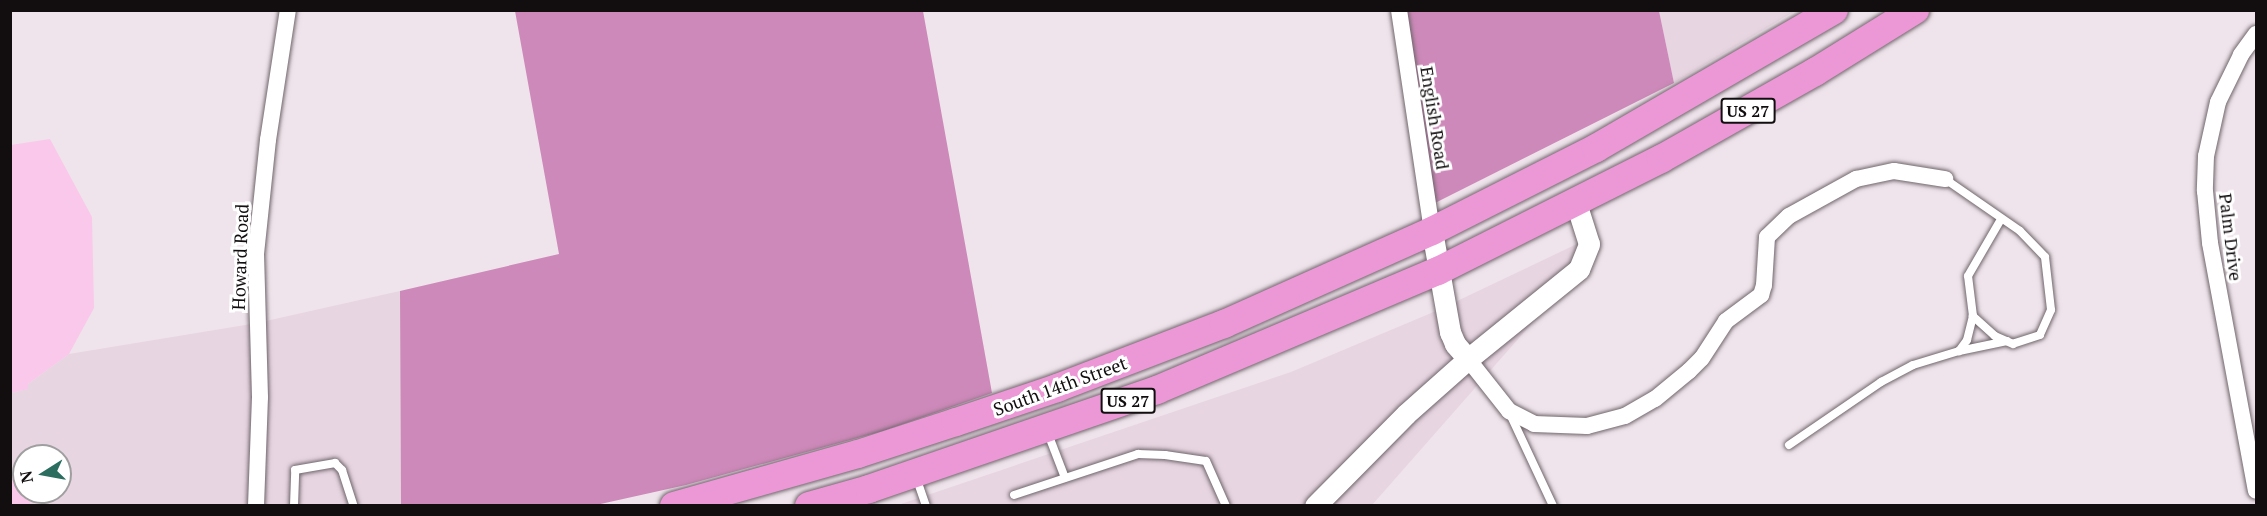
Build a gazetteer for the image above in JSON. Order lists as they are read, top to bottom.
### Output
{
  "streets": {
    "highway": ["US 27", "South 14th Street"],
    "street": ["English Road", "Palm Drive", "Howard Road"]
  },
  "crossings": [
    ["US 27", "English Road"],
    ["US 27", "South 14th Street"],
    ["English Road", "South 14th Street"]
  ],
  "north": "left"
}
